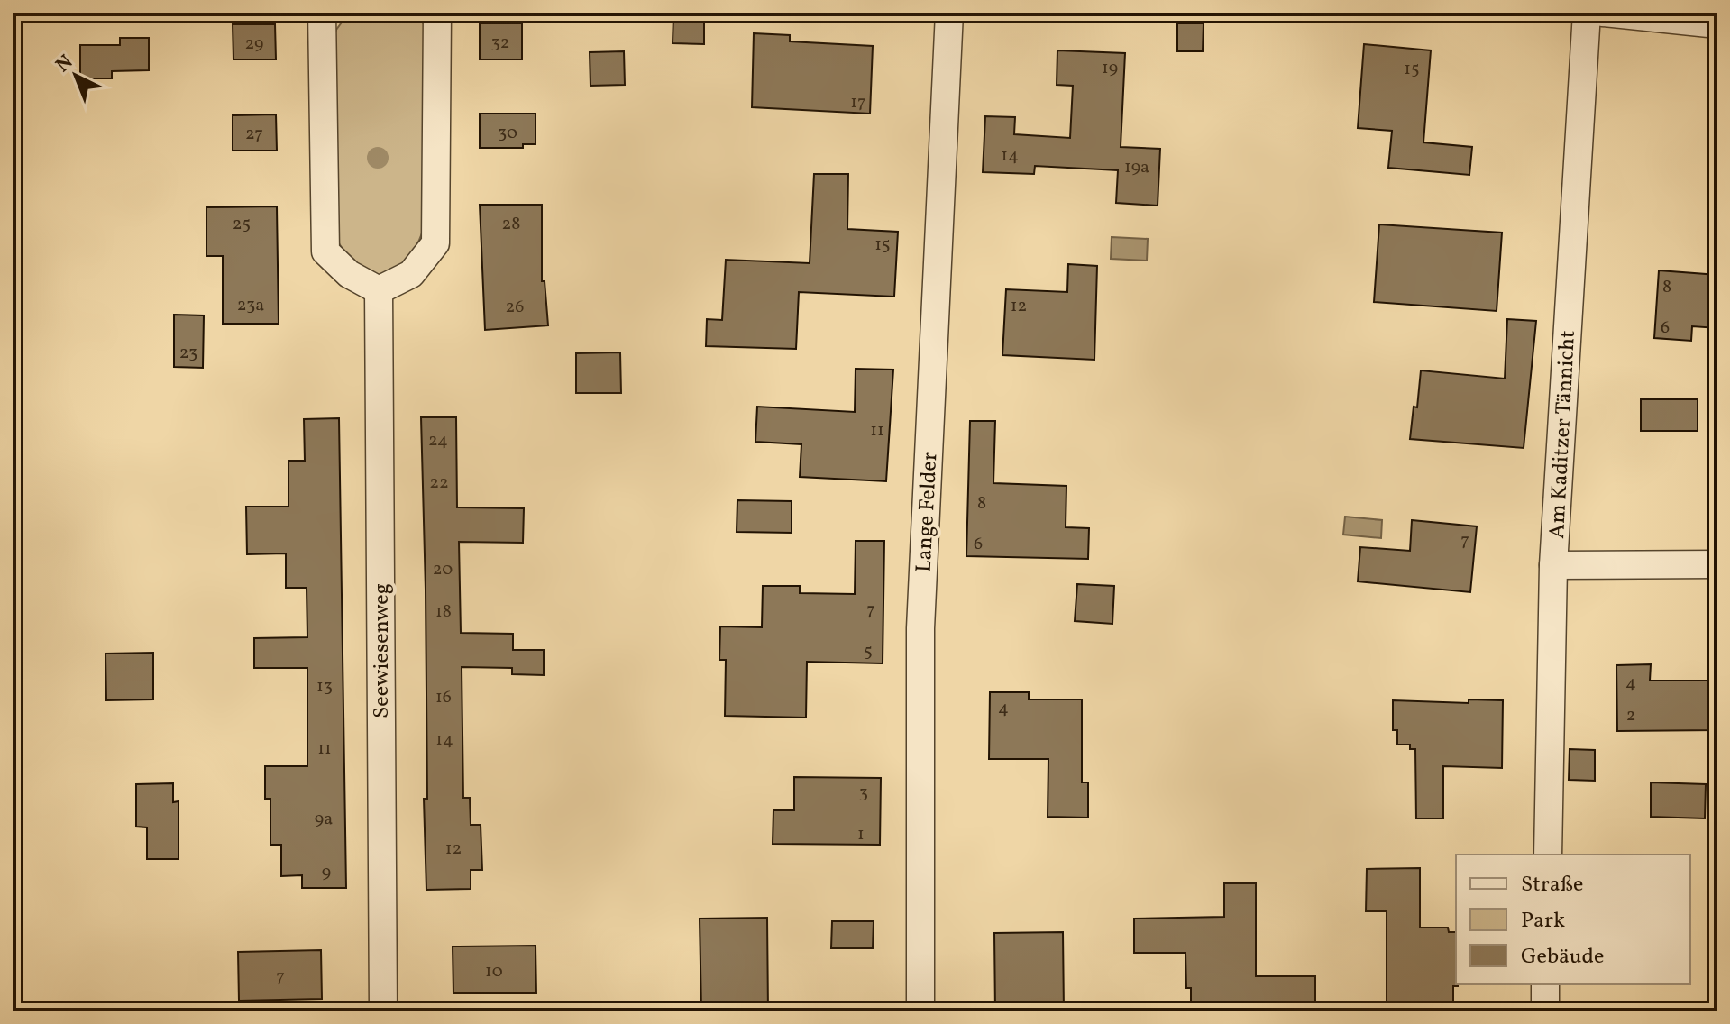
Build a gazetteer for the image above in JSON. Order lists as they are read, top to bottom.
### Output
{
  "streets": {
    "street": ["Am Kaditzer Tännicht", "Lange Felder", "Seewiesenweg"]
  },
  "house_numbers": [
    "32",
    "29",
    "19",
    "15",
    "17",
    "30",
    "27",
    "14",
    "19a",
    "25",
    "28",
    "15",
    "8",
    "23a",
    "12",
    "26",
    "6",
    "23",
    "11",
    "24",
    "22",
    "8",
    "7",
    "6",
    "20",
    "7",
    "18",
    "5",
    "4",
    "13",
    "16",
    "4",
    "2",
    "14",
    "11",
    "3",
    "9a",
    "1",
    "12",
    "9",
    "10",
    "7"
  ],
  "legend": ["Straße", "Park", "Gebäude"],
  "north": "top left"
}
